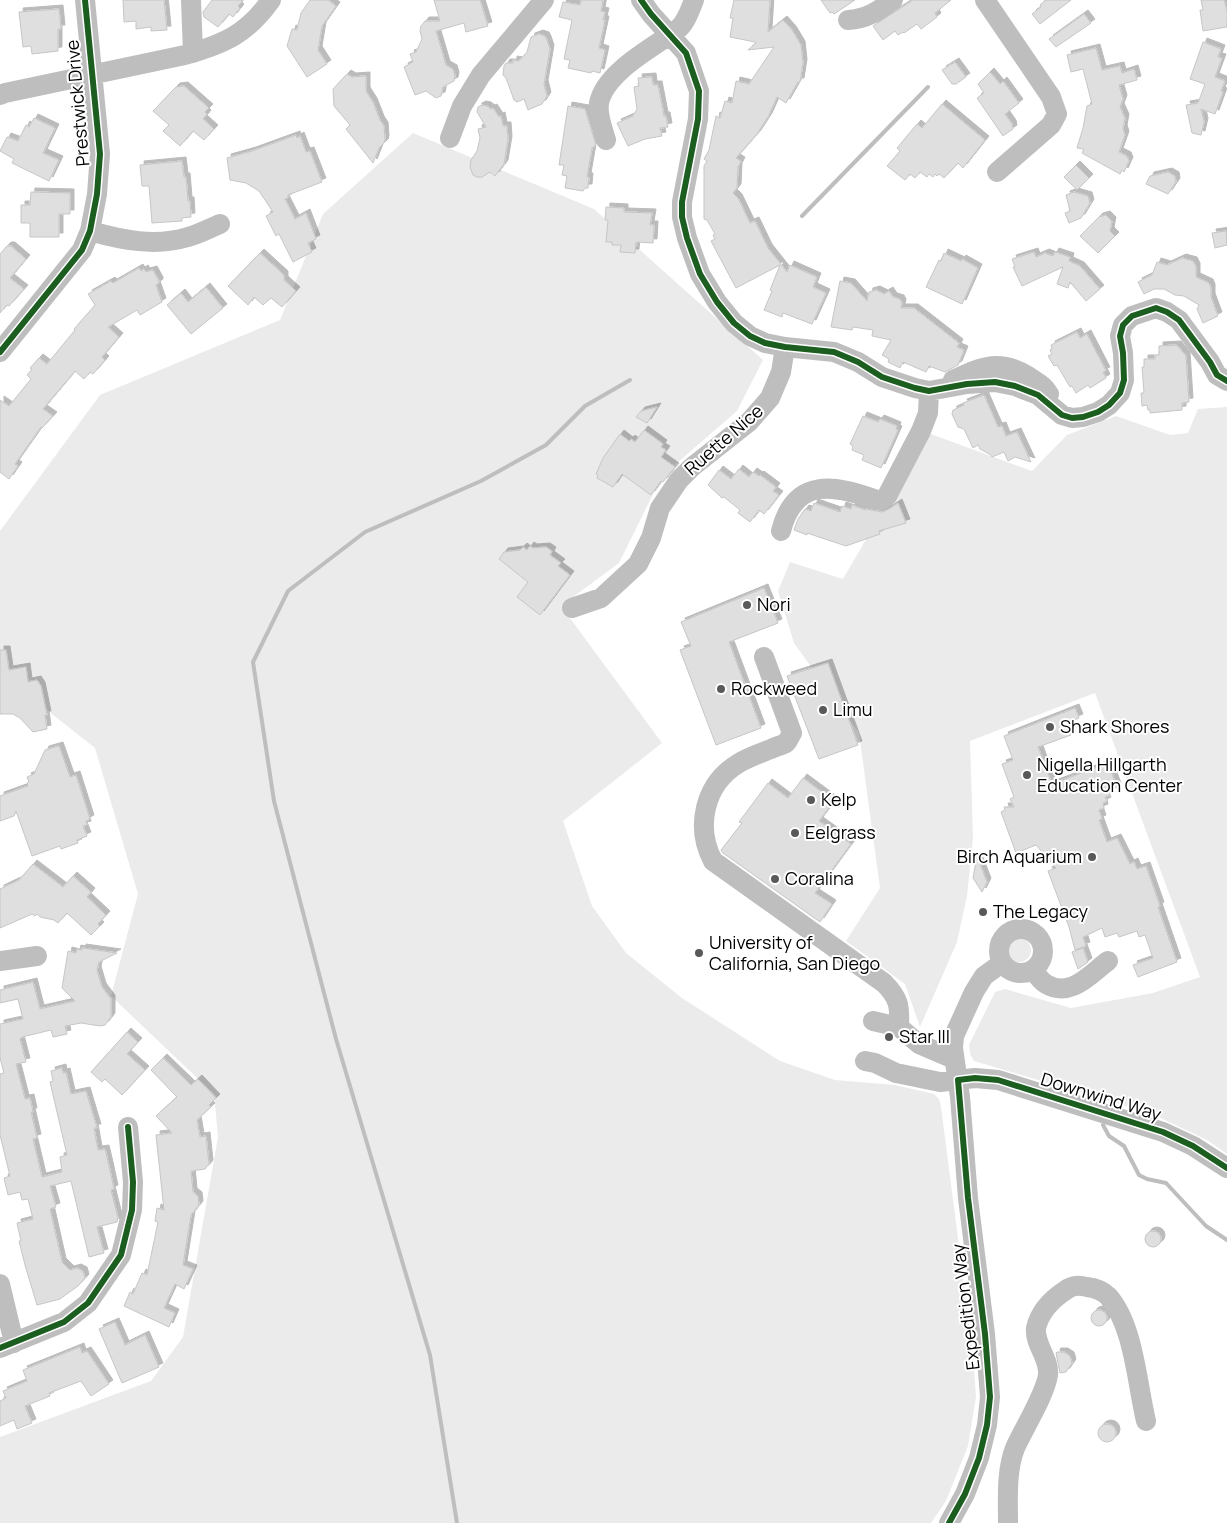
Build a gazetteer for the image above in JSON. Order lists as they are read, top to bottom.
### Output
{
  "streets": {
    "street": [
      "Prestwick Drive",
      "Ruette Nice",
      "Downwind Way",
      "Expedition Way"
    ]
  },
  "crossings": [
    ["Downwind Way", "Expedition Way"]
  ],
  "places": [
    "Nori",
    "Rockweed",
    "Limu",
    "Shark Shores",
    "Nigella Hillgarth Education Center",
    "Kelp",
    "Eelgrass",
    "Birch Aquarium",
    "Coralina",
    "The Legacy",
    "University of California, San Diego",
    "Star III"
  ]
}
